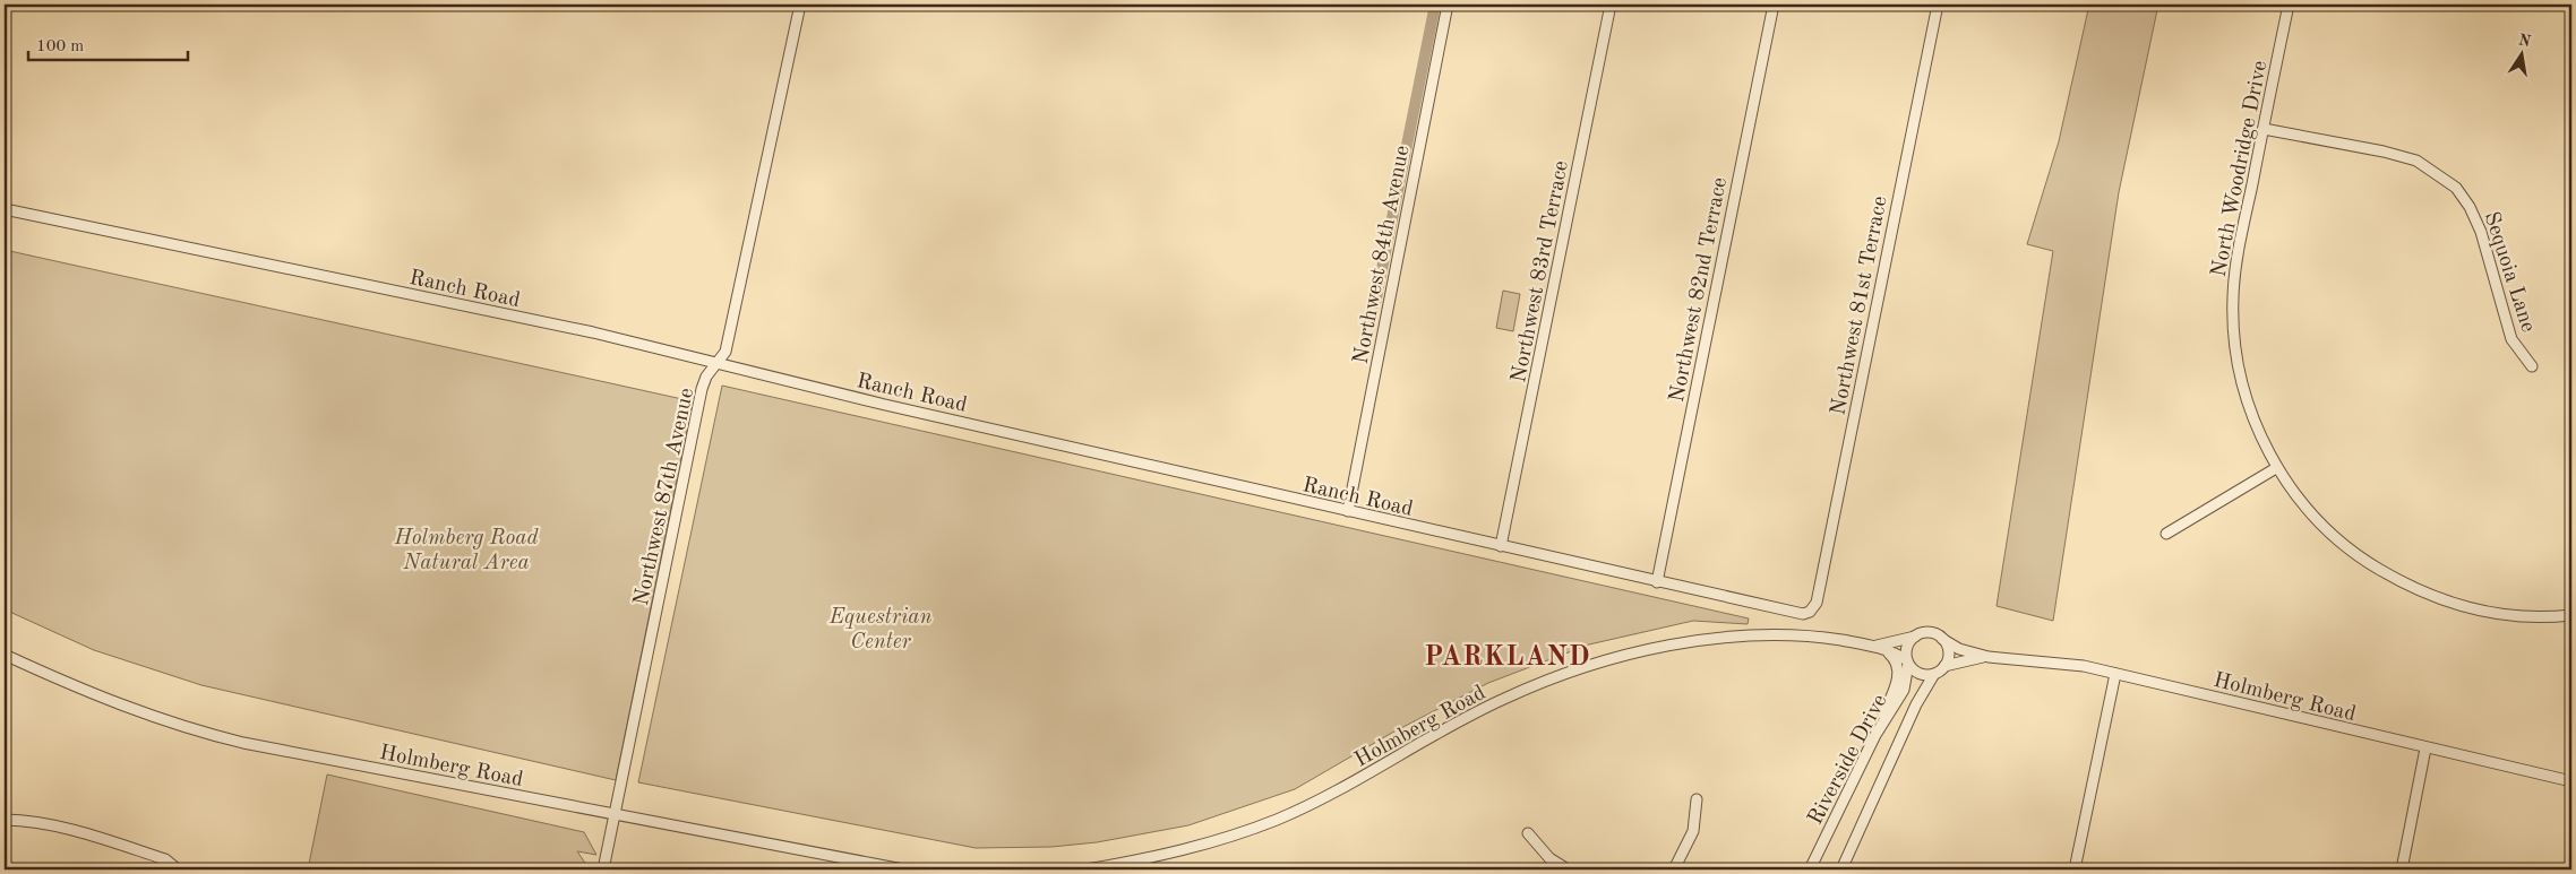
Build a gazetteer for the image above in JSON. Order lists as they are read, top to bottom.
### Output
{
  "streets": {
    "street": [
      "North Woodridge Drive",
      "Northwest 84th Avenue",
      "Northwest 83rd Terrace",
      "Sequoia Lane",
      "Ranch Road",
      "Northwest 82nd Terrace",
      "Northwest 81st Terrace",
      "Northwest 87th Avenue",
      "Holmberg Road",
      "Riverside Drive"
    ]
  },
  "crossings": [
    ["North Woodridge Drive", "Sequoia Lane"],
    ["Northwest 84th Avenue", "Ranch Road"],
    ["Northwest 83rd Terrace", "Ranch Road"],
    ["Ranch Road", "Northwest 82nd Terrace"],
    ["Ranch Road", "Northwest 81st Terrace"],
    ["Ranch Road", "Northwest 87th Avenue"],
    ["Northwest 87th Avenue", "Holmberg Road"],
    ["Holmberg Road", "Riverside Drive"]
  ],
  "districts": ["PARKLAND"],
  "parks": ["Holmberg Road Natural Area", "Equestrian Center"],
  "scale_bar": "100 m",
  "north": "top"
}
